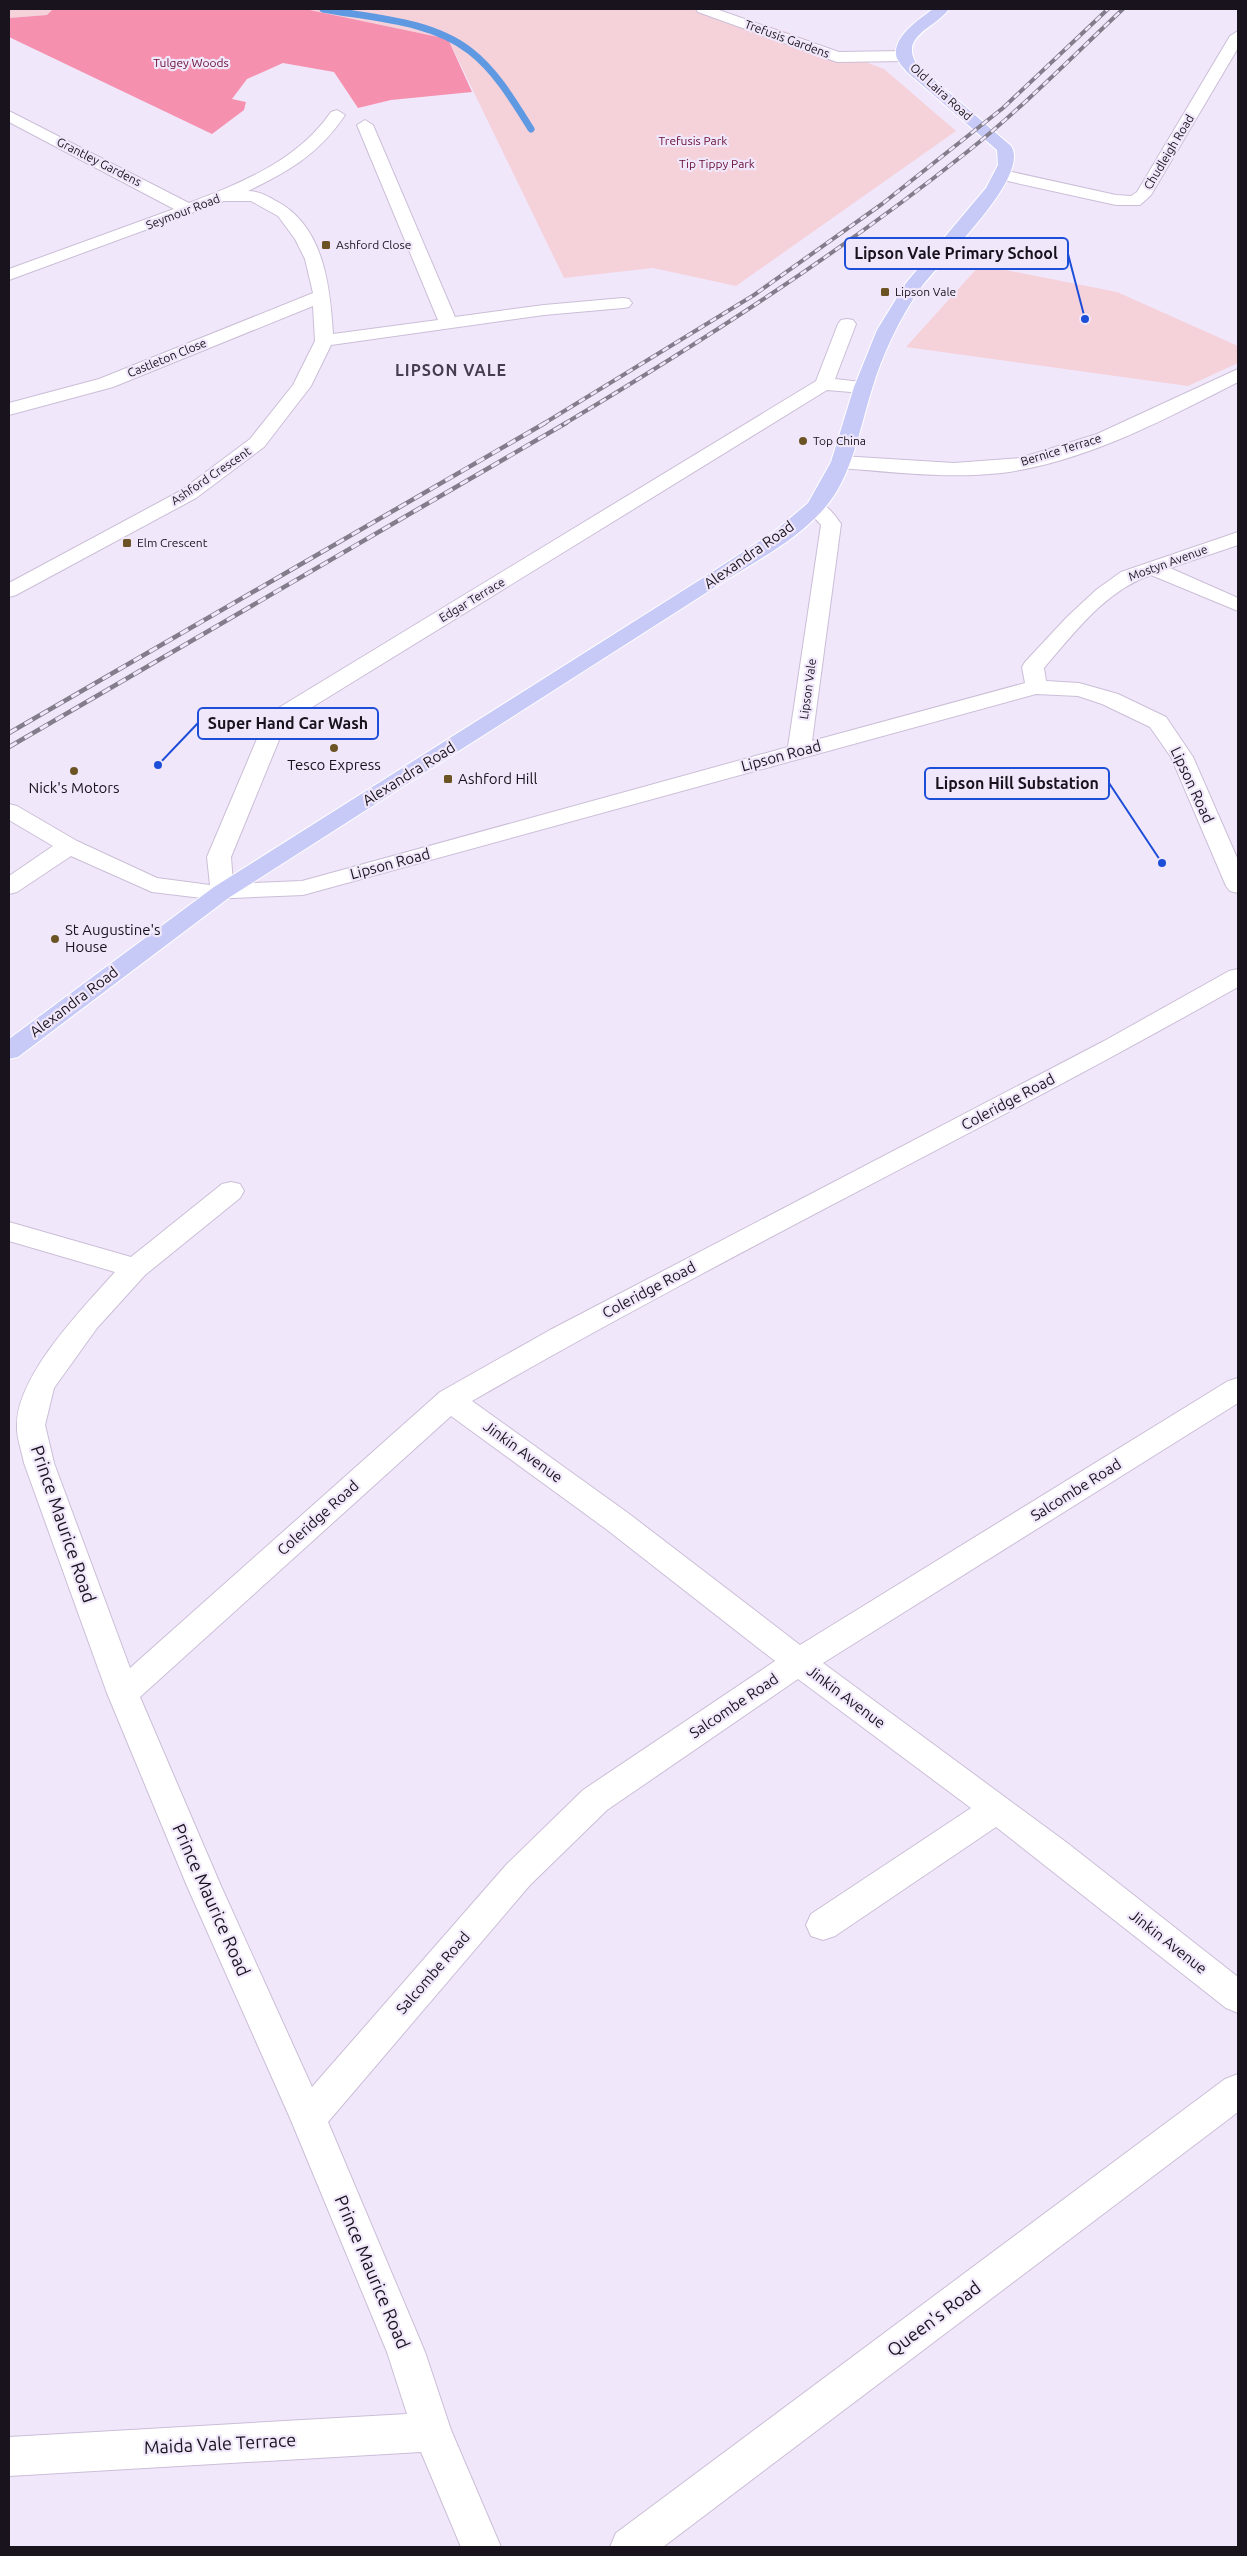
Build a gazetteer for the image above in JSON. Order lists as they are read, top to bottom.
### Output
{
  "streets": {
    "main road": ["Old Laira Road", "Alexandra Road"],
    "street": [
      "Trefusis Gardens",
      "Chudleigh Road",
      "Grantley Gardens",
      "Seymour Road",
      "Castleton Close",
      "Bernice Terrace",
      "Ashford Crescent",
      "Mostyn Avenue",
      "Edgar Terrace",
      "Lipson Vale",
      "Lipson Road",
      "Coleridge Road",
      "Jinkin Avenue",
      "Salcombe Road",
      "Prince Maurice Road",
      "Queen's Road",
      "Maida Vale Terrace"
    ]
  },
  "crossings": [
    ["Trefusis Gardens", "Old Laira Road"],
    ["Old Laira Road", "Chudleigh Road"],
    ["Grantley Gardens", "Seymour Road"],
    ["Seymour Road", "Ashford Crescent"],
    ["Castleton Close", "Ashford Crescent"],
    ["Alexandra Road", "Edgar Terrace"],
    ["Alexandra Road", "Lipson Vale"],
    ["Alexandra Road", "Lipson Road"],
    ["Mostyn Avenue", "Lipson Road"],
    ["Edgar Terrace", "Lipson Road"],
    ["Lipson Vale", "Lipson Road"],
    ["Coleridge Road", "Jinkin Avenue"],
    ["Coleridge Road", "Prince Maurice Road"],
    ["Jinkin Avenue", "Salcombe Road"],
    ["Salcombe Road", "Prince Maurice Road"],
    ["Prince Maurice Road", "Maida Vale Terrace"]
  ],
  "districts": ["LIPSON VALE"],
  "parks": ["Tulgey Woods", "Trefusis Park", "Tip Tippy Park"],
  "places": {
    "transit": [
      "Ashford Close",
      "Lipson Vale",
      "Elm Crescent",
      "Ashford Hill"
    ],
    "other": [
      "Lipson Vale Primary School",
      "Top China",
      "Tesco Express",
      "Super Hand Car Wash",
      "Nick's Motors",
      "Lipson Hill Substation",
      "St Augustine's House"
    ]
  }
}
